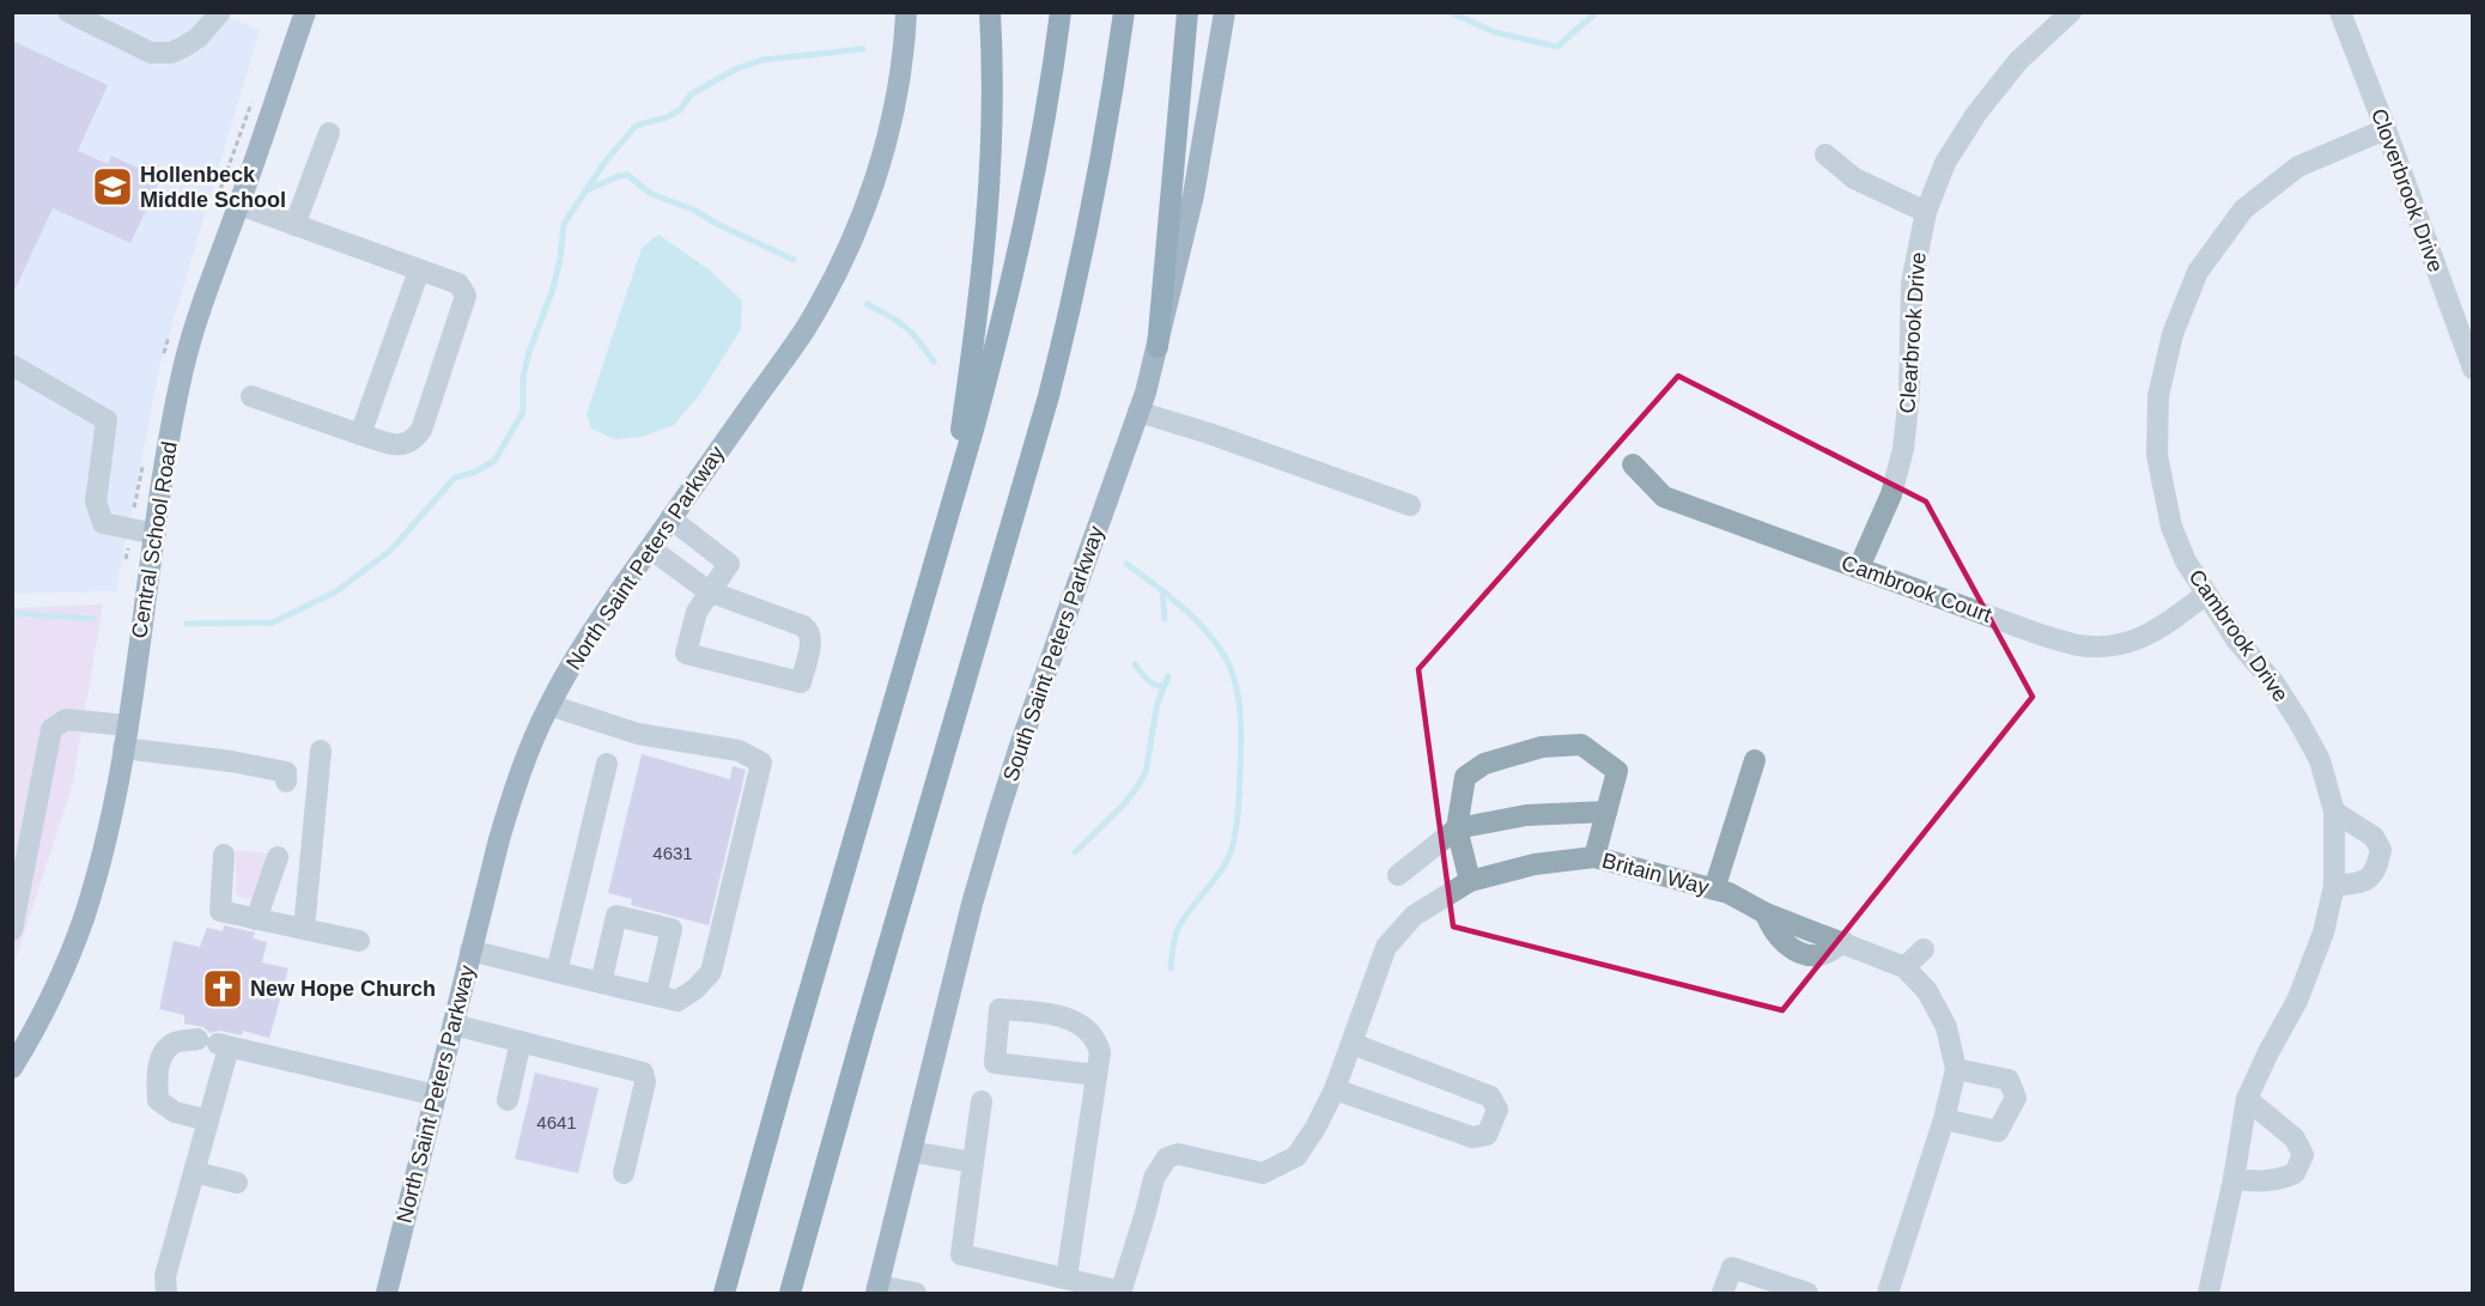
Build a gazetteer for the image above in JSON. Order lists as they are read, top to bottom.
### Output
{
  "streets": {
    "main road": ["Central School Road", "North Saint Peters Parkway", "South Saint Peters Parkway"],
    "street": [
      "Cloverbrook Drive",
      "Clearbrook Drive",
      "Cambrook Court",
      "Cambrook Drive",
      "Britain Way"
    ]
  },
  "crossings": [
    ["Cloverbrook Drive", "Cambrook Drive"],
    ["Clearbrook Drive", "Cambrook Court"],
    ["Cambrook Court", "Cambrook Drive"]
  ],
  "places": {
    "school or university": ["Hollenbeck Middle School"],
    "church": ["New Hope Church"]
  },
  "house_numbers": ["4631", "4641"]
}
